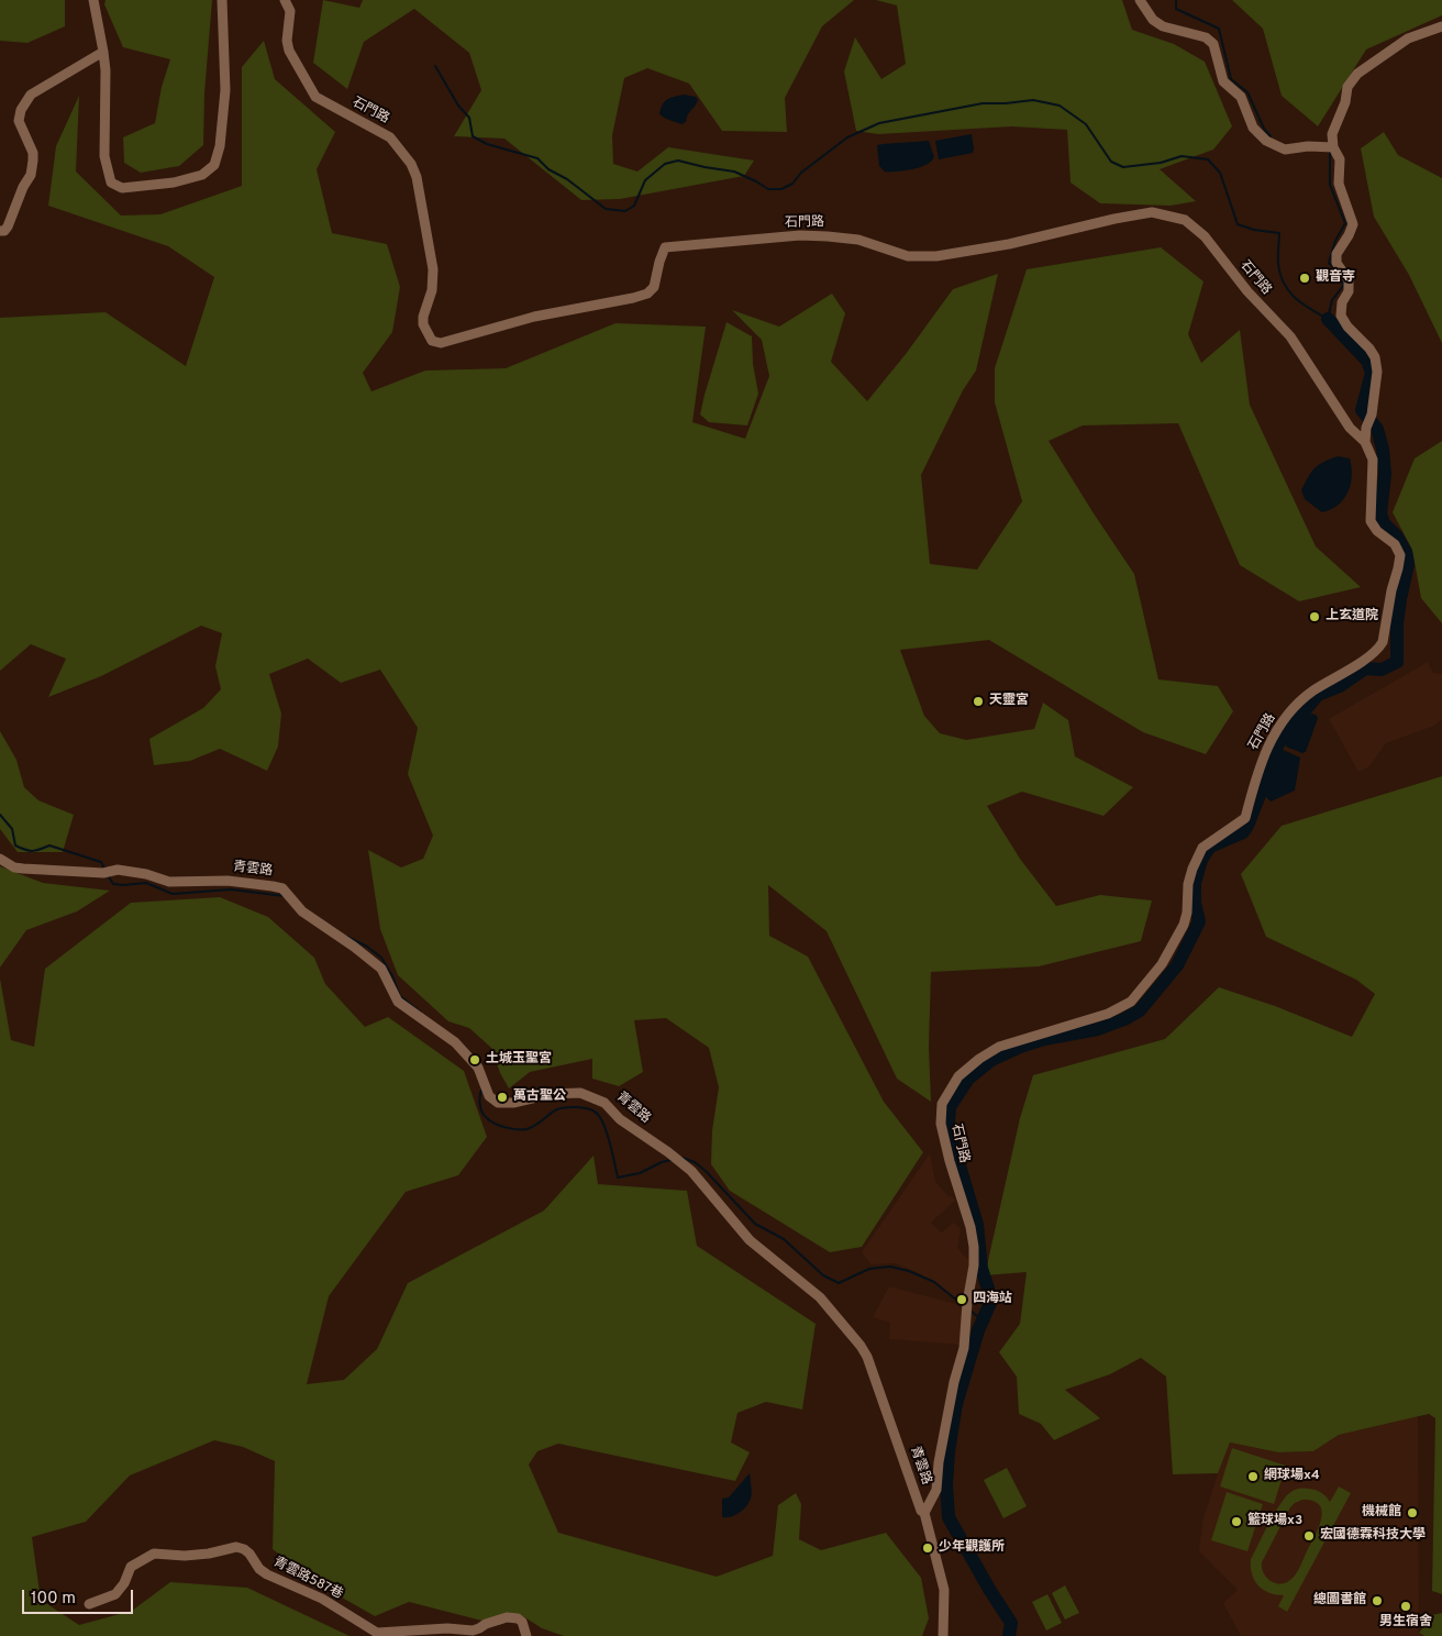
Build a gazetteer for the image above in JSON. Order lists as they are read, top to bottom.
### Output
{
  "streets": {
    "street": ["石門路", "青雲路", "青雲路587巷"]
  },
  "crossings": [
    ["石門路", "青雲路"]
  ],
  "places": [
    "觀音寺",
    "上玄道院",
    "天靈宮",
    "土城玉聖宮",
    "萬古聖公",
    "四海站",
    "網球場x4",
    "機械館",
    "籃球場x3",
    "宏國德霖科技大學",
    "少年觀護所",
    "總圖書館",
    "男生宿舍"
  ],
  "scale_bar": "100 m"
}
